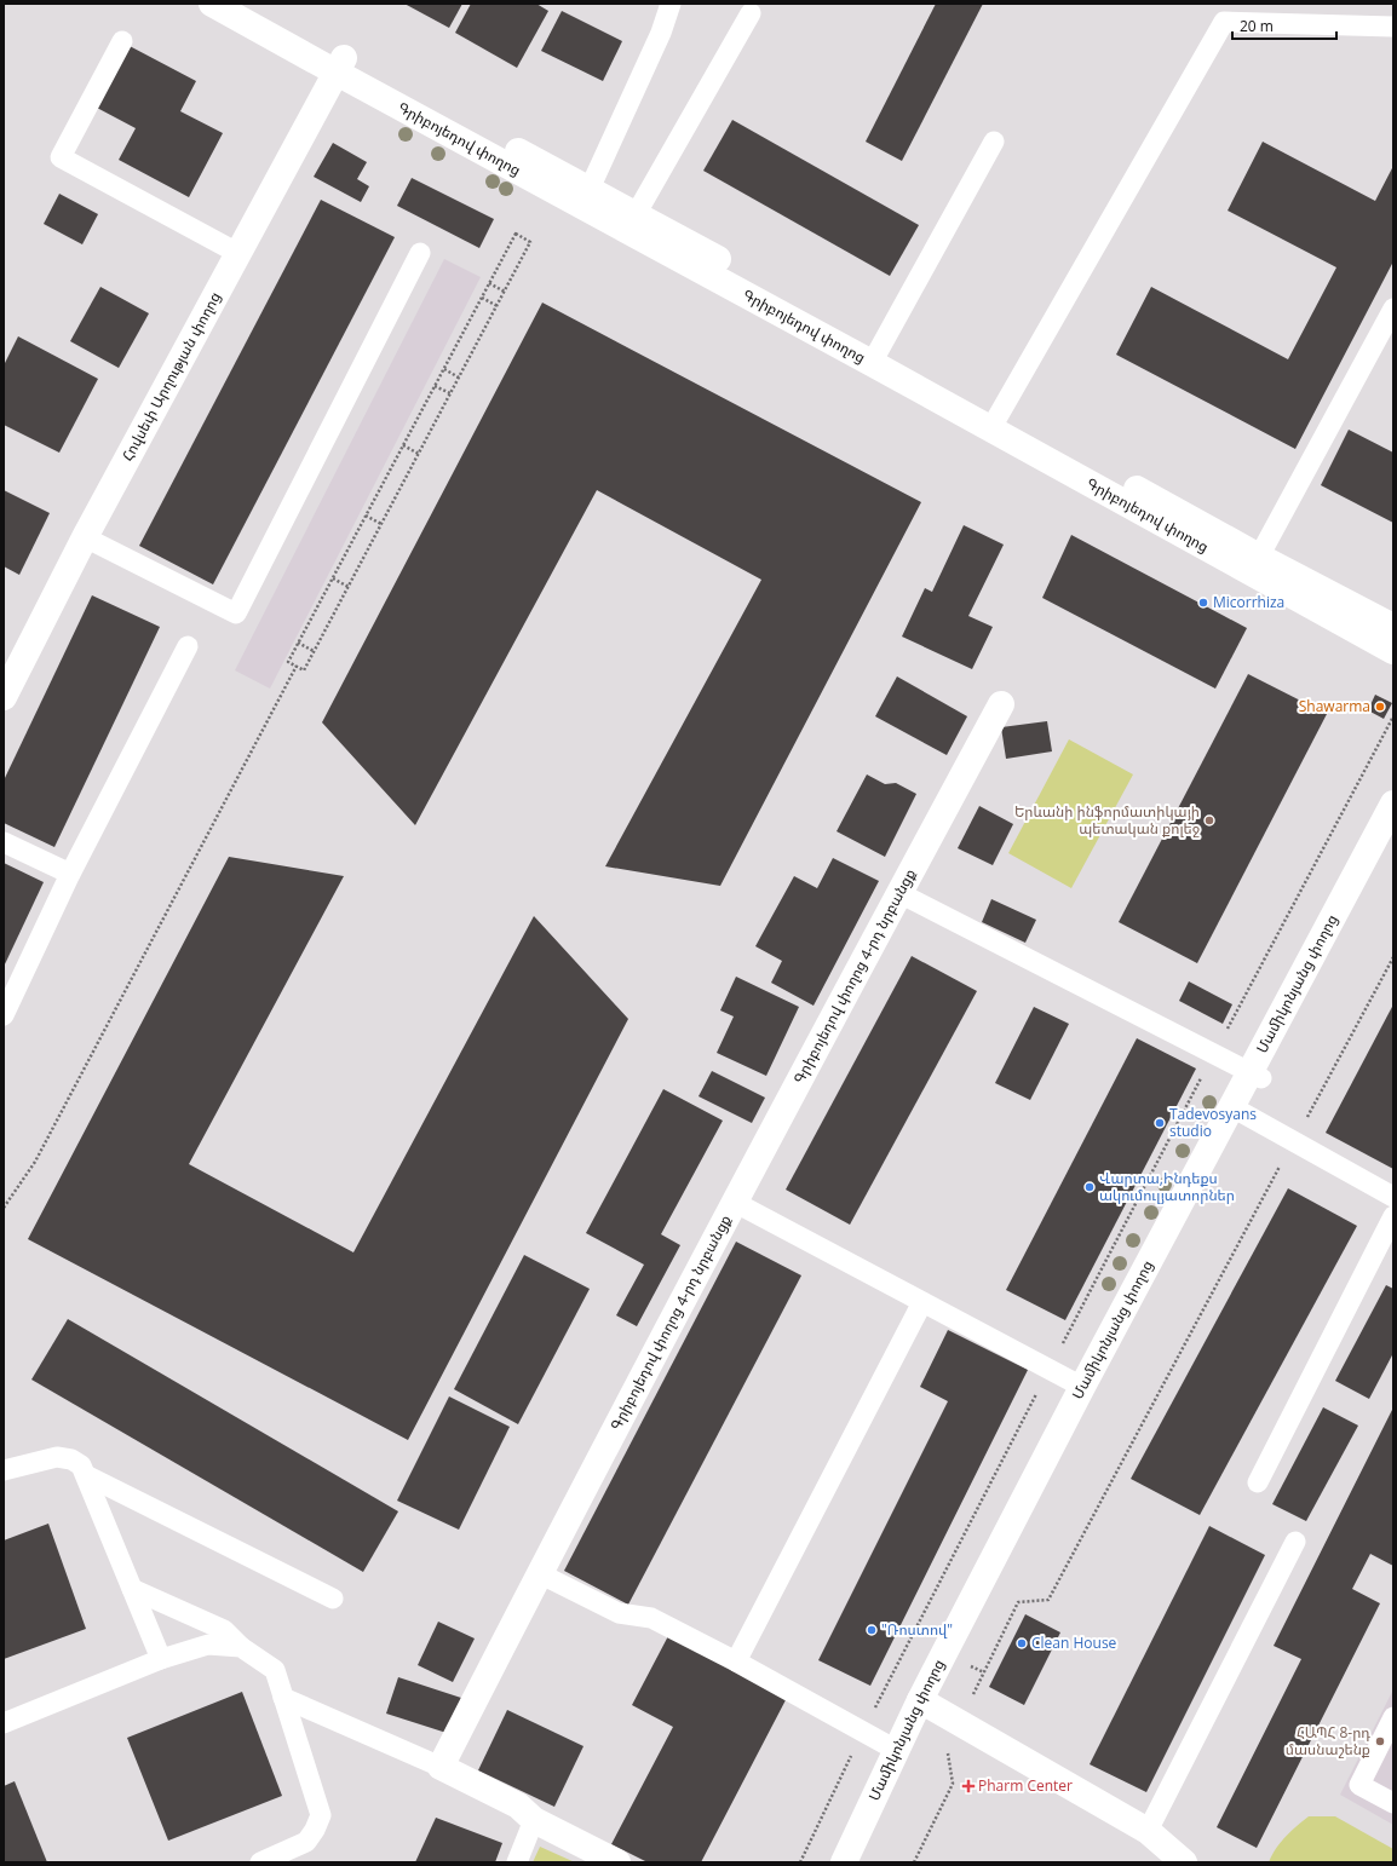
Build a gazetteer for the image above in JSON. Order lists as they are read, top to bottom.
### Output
{
  "streets": {
    "street": [
      "Գրիբոյեդով փողոց",
      "Հովսեփ Արղության փողոց",
      "Գրիբոյեդով փողոց 4-րդ նրբանցք",
      "Մամիկոնյանց փողոց"
    ]
  },
  "crossings": [
    ["Գրիբոյեդով փողոց", "Հովսեփ Արղության փողոց"]
  ],
  "places": {
    "other": [
      "Micorrhiza",
      "Shawarma",
      "Երևանի ինֆորմատիկայի պետական քոլեջ",
      "Tadevosyans studio",
      "Վարտա,Ինդեքս ակումուլյատորներ",
      "\"Ռոստով\"",
      "Clean House",
      "ՀԱՊՀ 8-րդ մասնաշենք"
    ],
    "health": ["Pharm Center"]
  },
  "scale_bar": "20 m"
}
